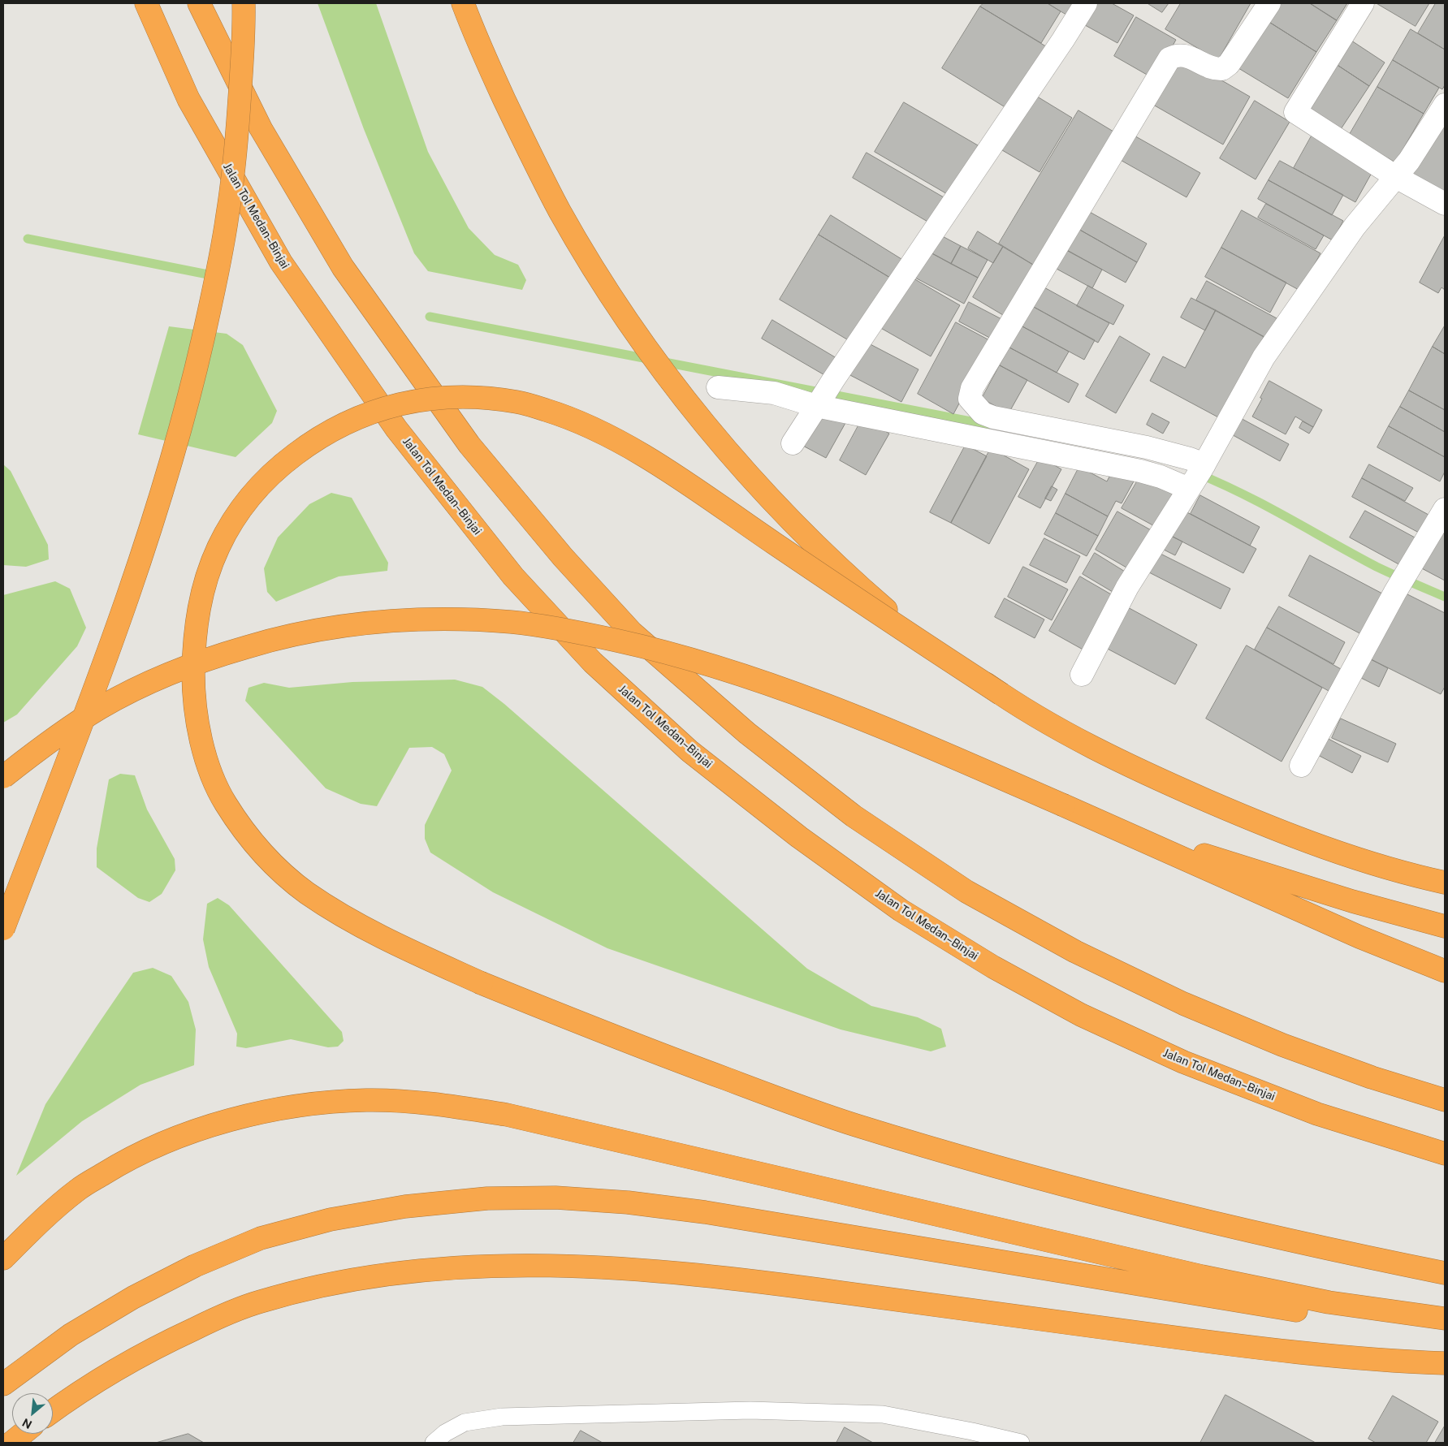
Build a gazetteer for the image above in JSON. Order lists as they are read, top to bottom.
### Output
{
  "streets": {
    "highway": ["Jalan Tol Medan–Binjai"]
  },
  "north": "bottom left"
}
